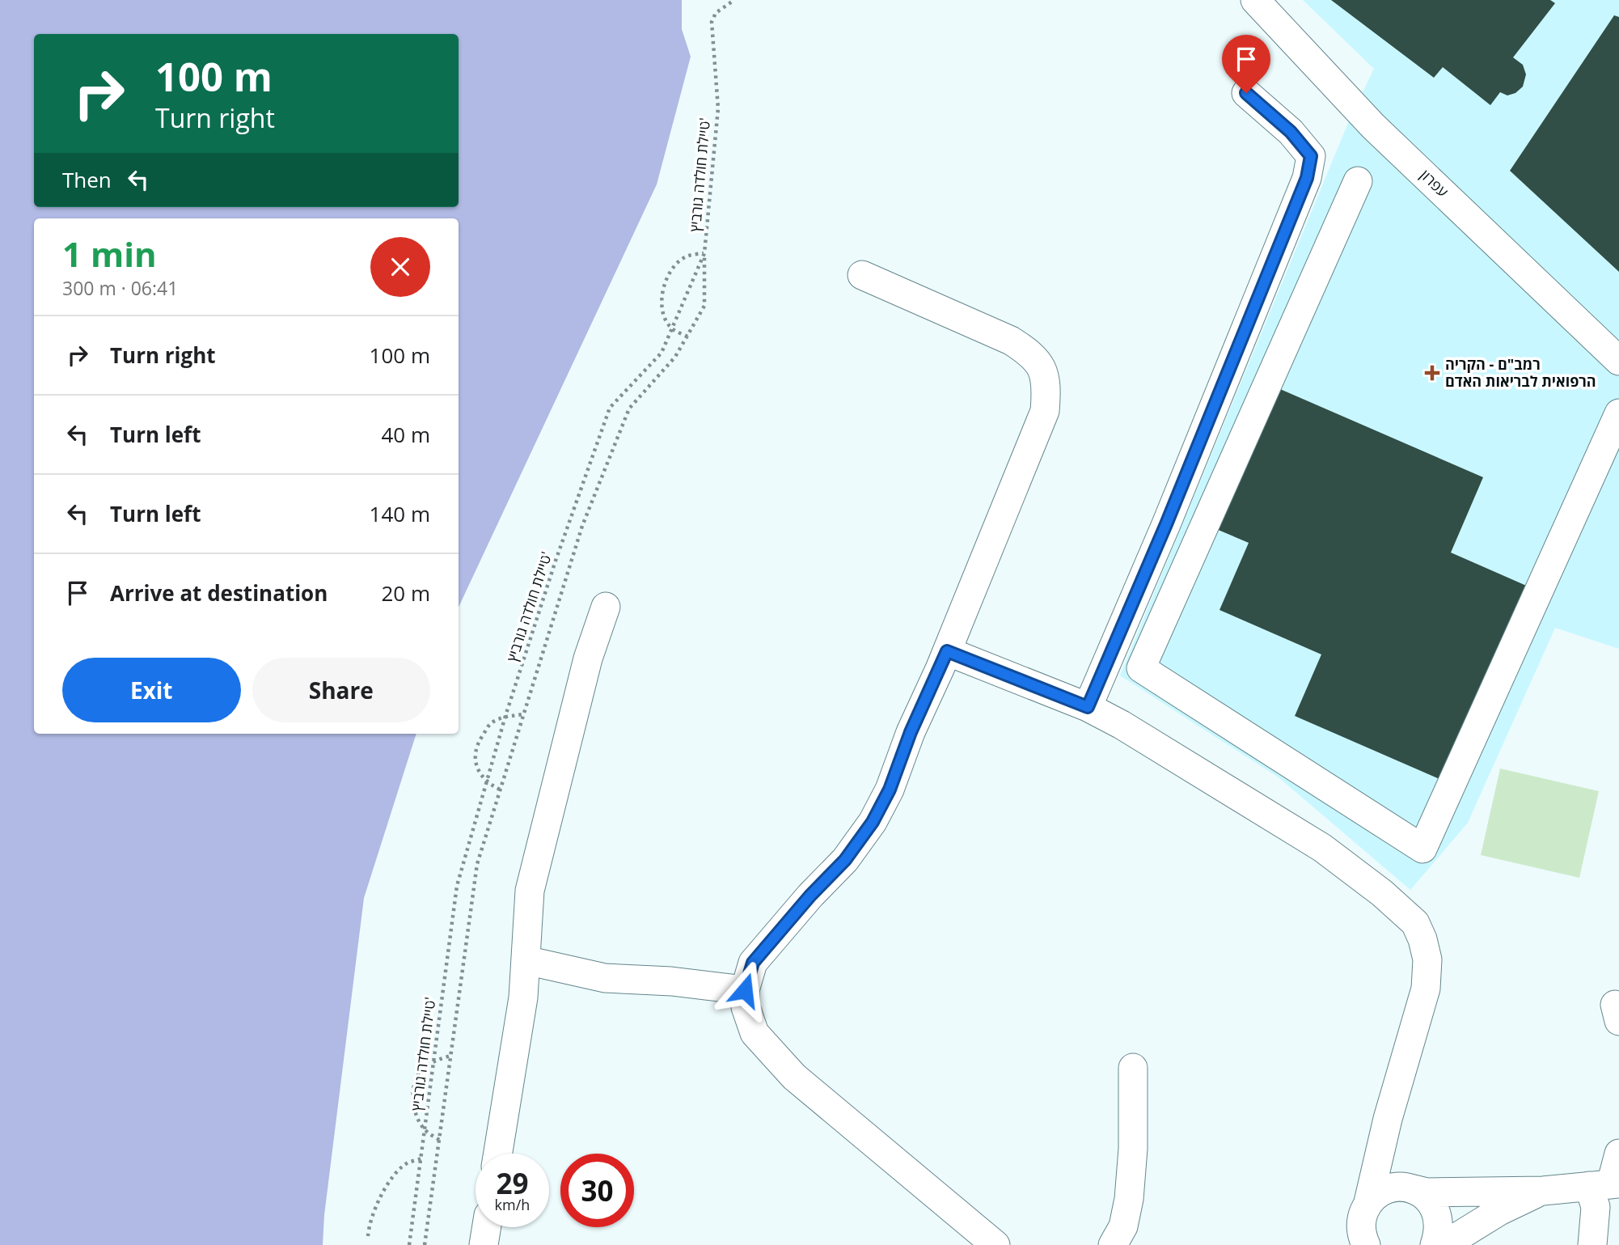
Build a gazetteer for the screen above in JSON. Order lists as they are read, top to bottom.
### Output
{
  "streets": {
    "street": ["עפרון"],
    "path": ["טיילת חולדה גורביץ'"]
  },
  "places": {
    "health": ["רמב\"ם - הקריה הרפואית לבריאות האדם"]
  },
  "page": {
    "turn": ["100 m", "Turn right"],
    "then": "Then",
    "heading": ["1 min", "300 m · 06:41"],
    "list": [
      {
        "name": "Turn right",
        "value": "100 m"
      },
      {
        "name": "Turn left",
        "value": "40 m"
      },
      {
        "name": "Turn left",
        "value": "140 m"
      },
      {
        "name": "Arrive at destination",
        "value": "20 m"
      }
    ],
    "buttons": ["Exit", "Share"],
    "speed": "29 km/h",
    "limit": "30"
  }
}
